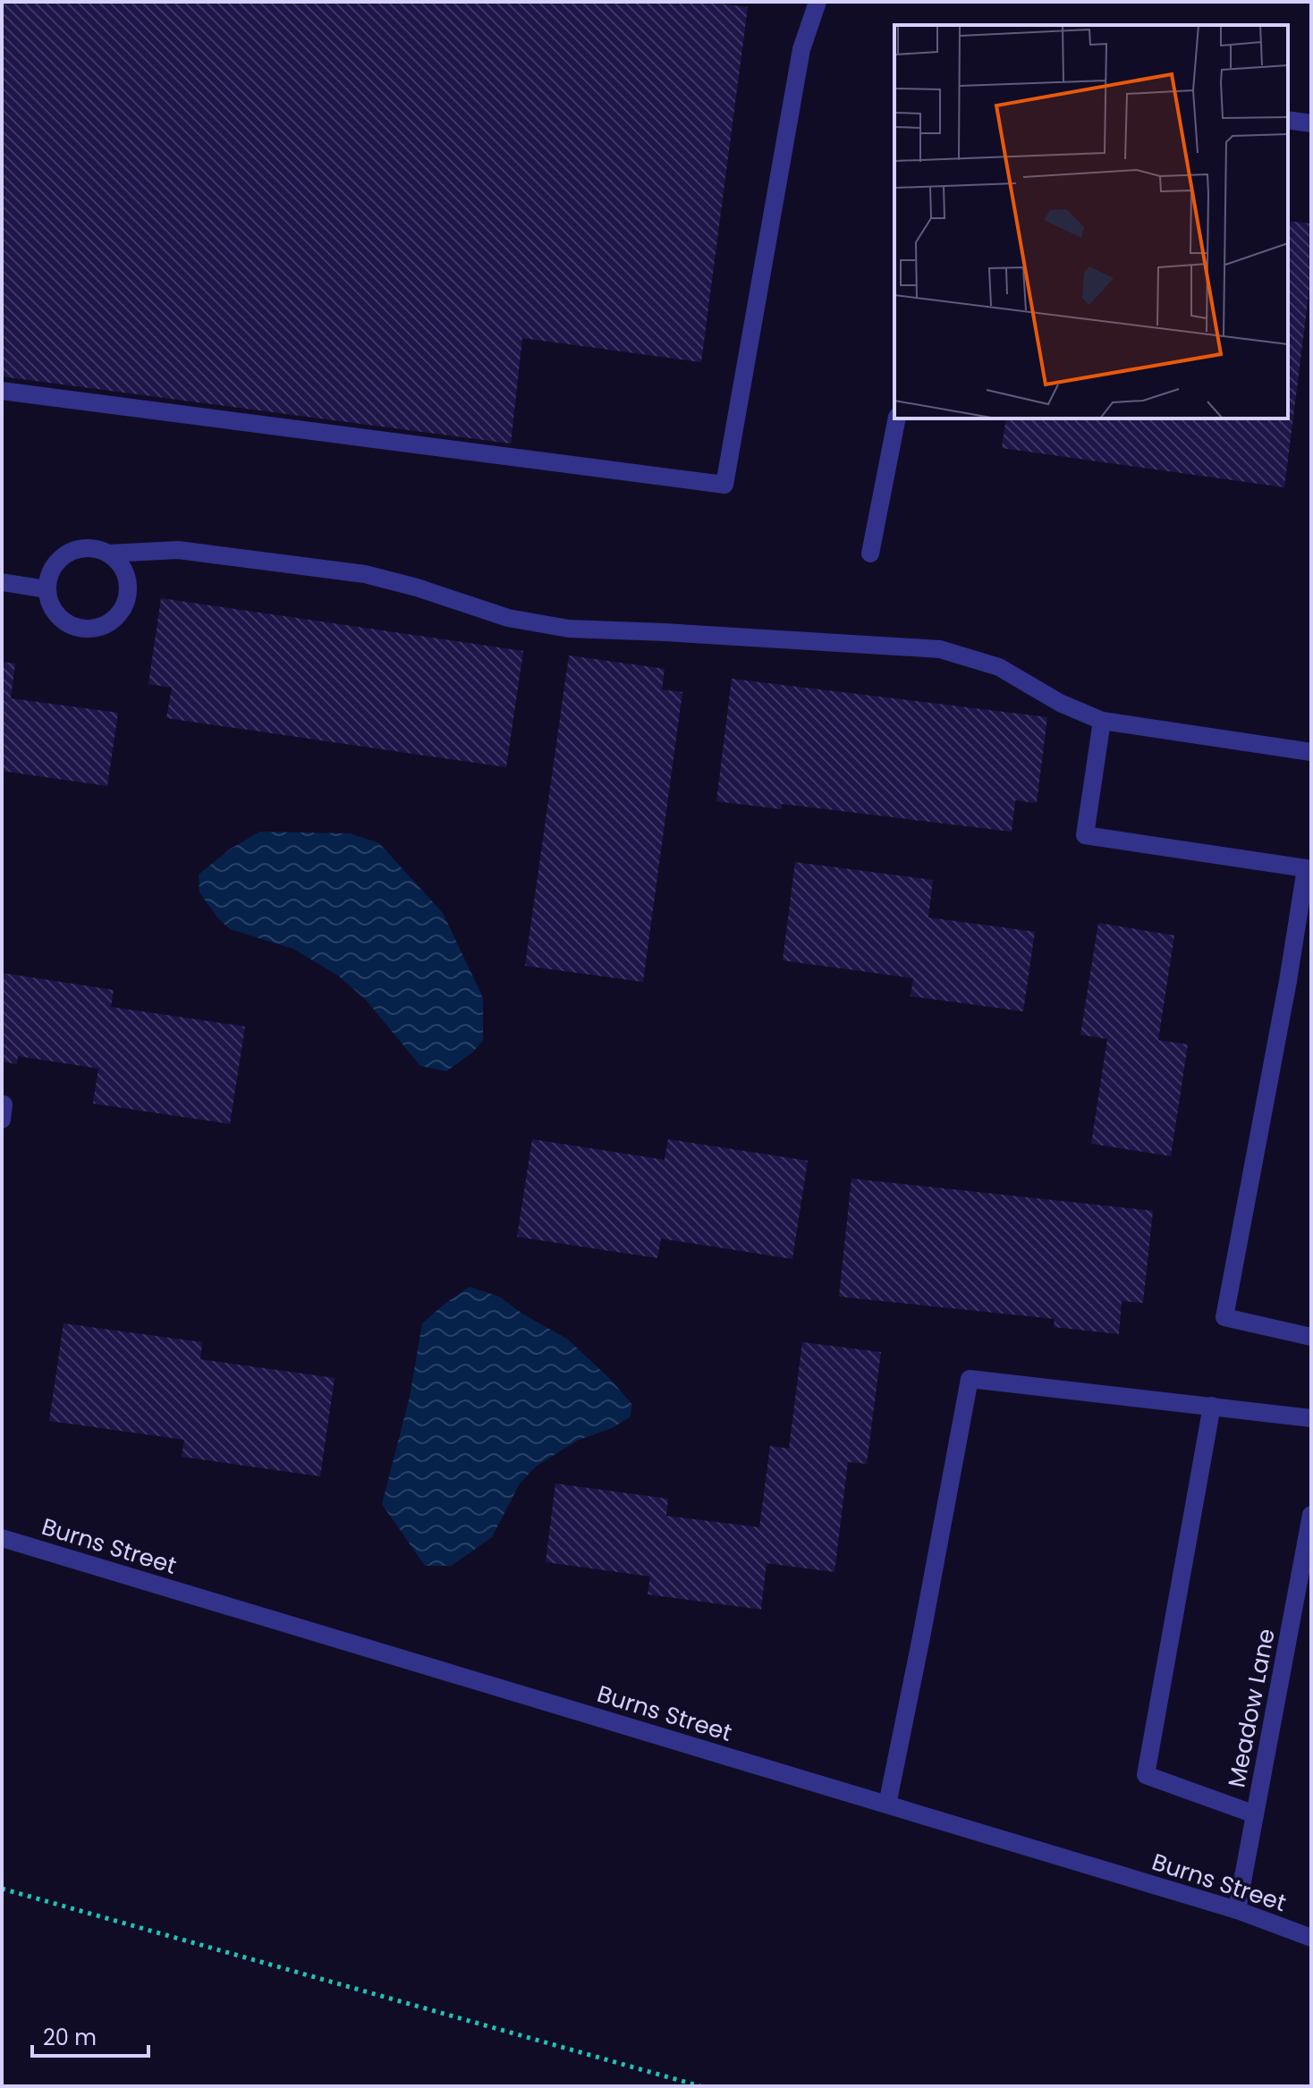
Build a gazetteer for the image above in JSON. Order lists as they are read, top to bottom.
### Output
{
  "streets": {
    "street": ["Burns Street", "Meadow Lane"]
  },
  "crossings": [
    ["Burns Street", "Meadow Lane"]
  ],
  "scale_bar": "20 m"
}
